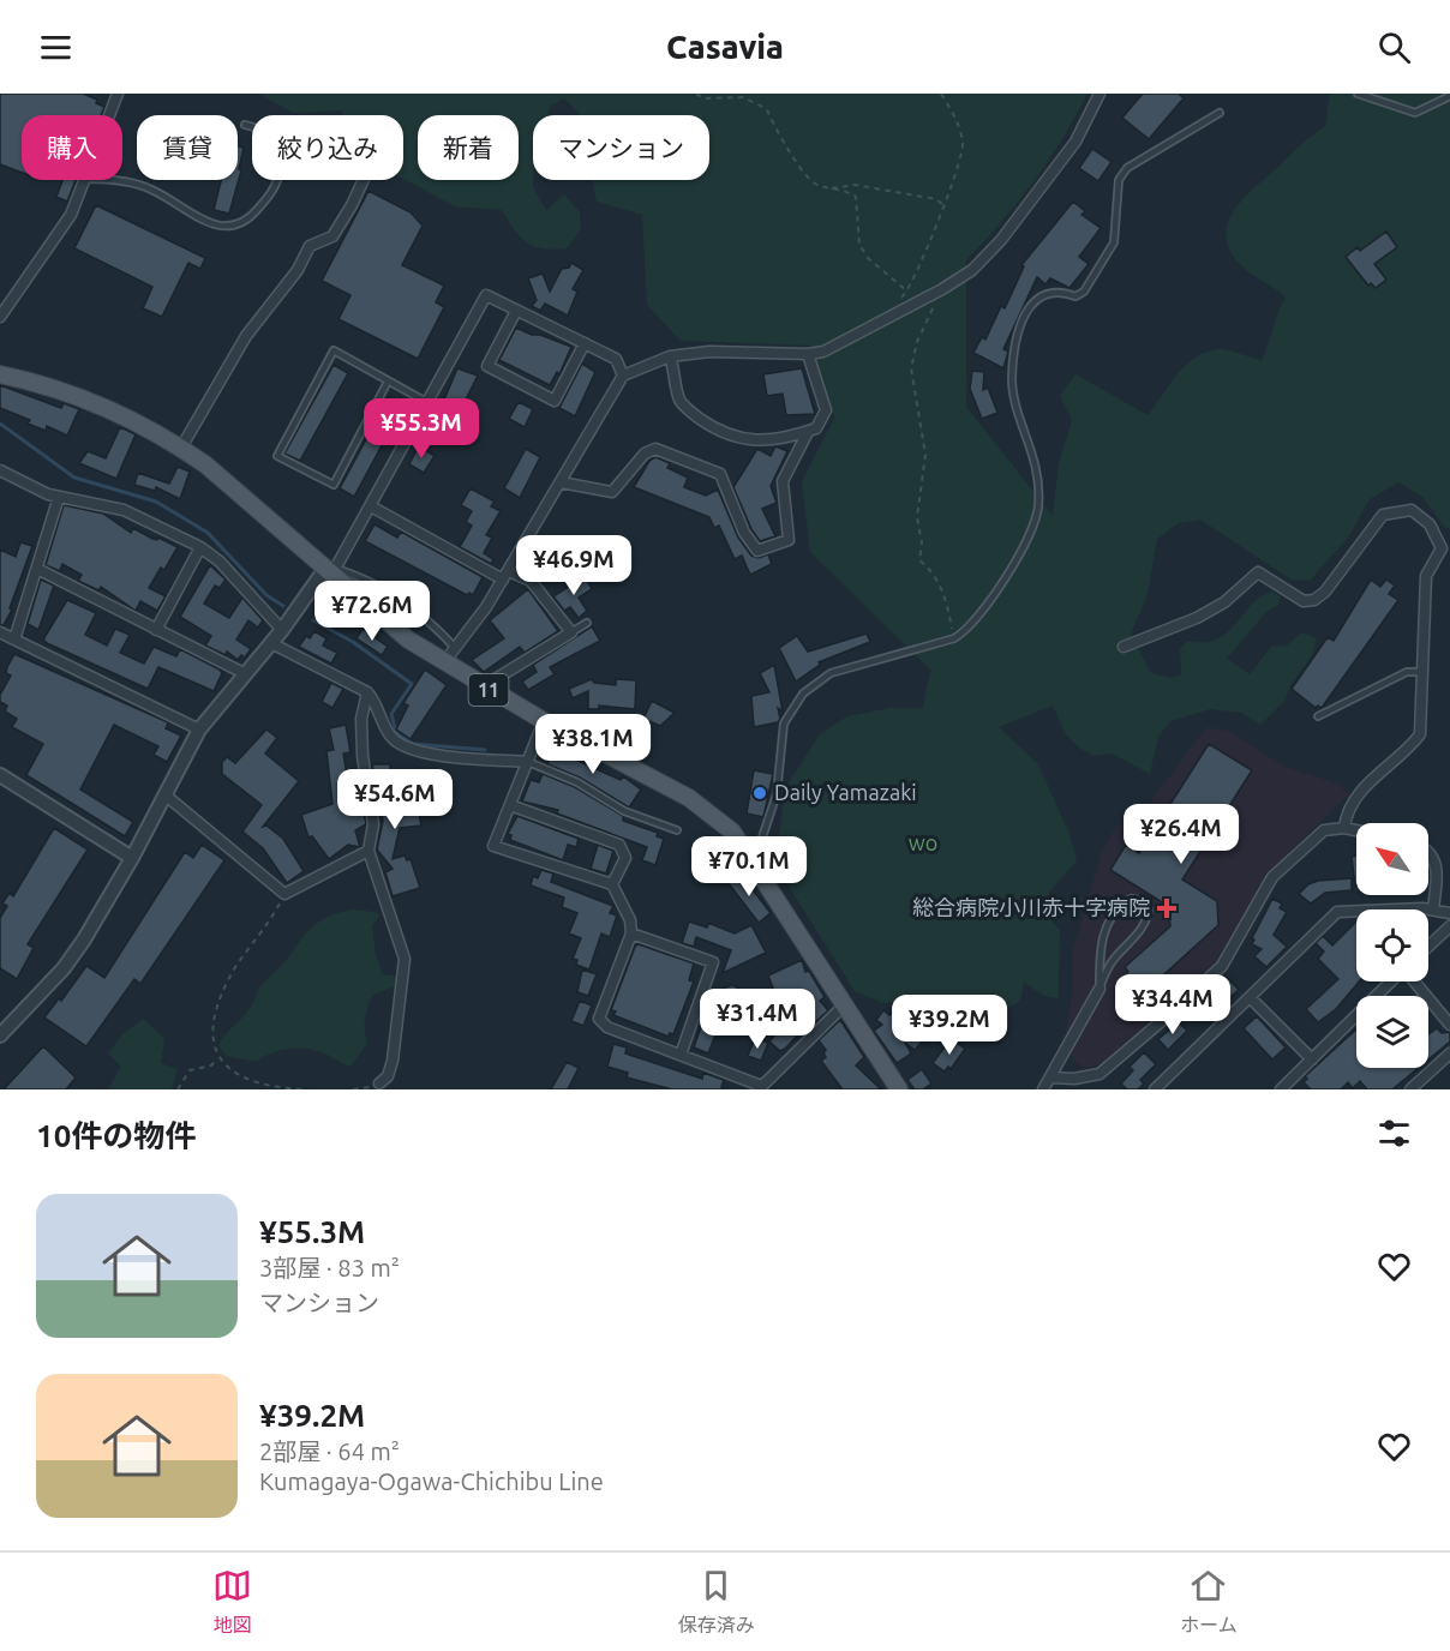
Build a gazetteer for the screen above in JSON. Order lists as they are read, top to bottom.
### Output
{
  "streets": {
    "main road": ["11"]
  },
  "parks": ["wo"],
  "places": {
    "other": ["Daily Yamazaki"],
    "health": ["総合病院小川赤十字病院"]
  },
  "north": "top left",
  "page": {
    "header": "Casavia",
    "chip": [
      "購入",
      "賃貸",
      "絞り込み",
      "新着",
      "マンション"
    ],
    "price": [
      "¥55.3M",
      "¥46.9M",
      "¥72.6M",
      "¥38.1M",
      "¥54.6M",
      "¥26.4M",
      "¥70.1M",
      "¥34.4M",
      "¥31.4M",
      "¥39.2M"
    ],
    "heading": "10件の物件",
    "list": [
      {
        "name": "¥55.3M",
        "note": "3部屋 · 83 m² · マンション"
      },
      {
        "name": "¥39.2M",
        "note": "2部屋 · 64 m² · Kumagaya-Ogawa-Chichibu Line"
      }
    ],
    "tabs": ["地図", "保存済み", "ホーム"]
  }
}
